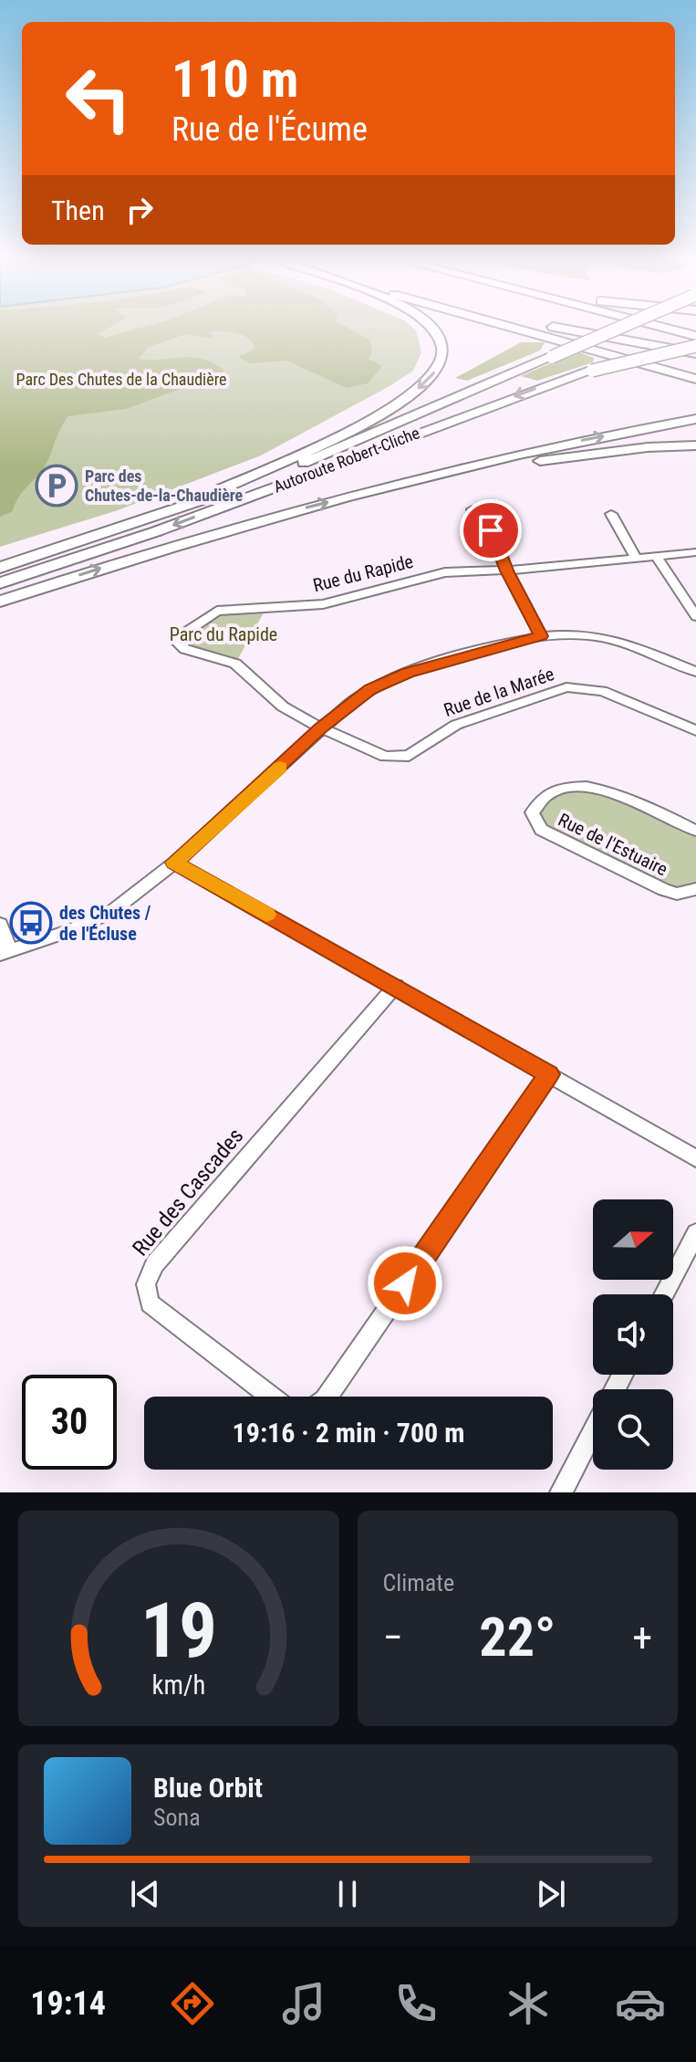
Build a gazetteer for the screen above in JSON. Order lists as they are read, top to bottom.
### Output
{
  "streets": {
    "highway": ["Autoroute Robert-Cliche"],
    "street": [
      "Rue du Rapide",
      "Rue de la Marée",
      "Rue de l'Estuaire",
      "Rue des Cascades"
    ]
  },
  "crossings": [
    ["Rue du Rapide", "Rue de la Marée"]
  ],
  "parks": ["Parc Des Chutes de la Chaudière", "Parc du Rapide"],
  "places": {
    "parking": ["Parc des Chutes-de-la-Chaudière"],
    "bus stop": ["des Chutes / de l'Écluse"]
  },
  "north": "right",
  "page": {
    "turn": ["110 m", "Rue de l'Écume"],
    "then": "Then",
    "limit": "30",
    "trip": "19:16 · 2 min · 700 m",
    "tile": "Climate",
    "heat": ["−", "22°", "+"],
    "song": ["Blue Orbit", "Sona"],
    "tabs": "19:14",
    "gauge": ["19", "km/h"]
  }
}
